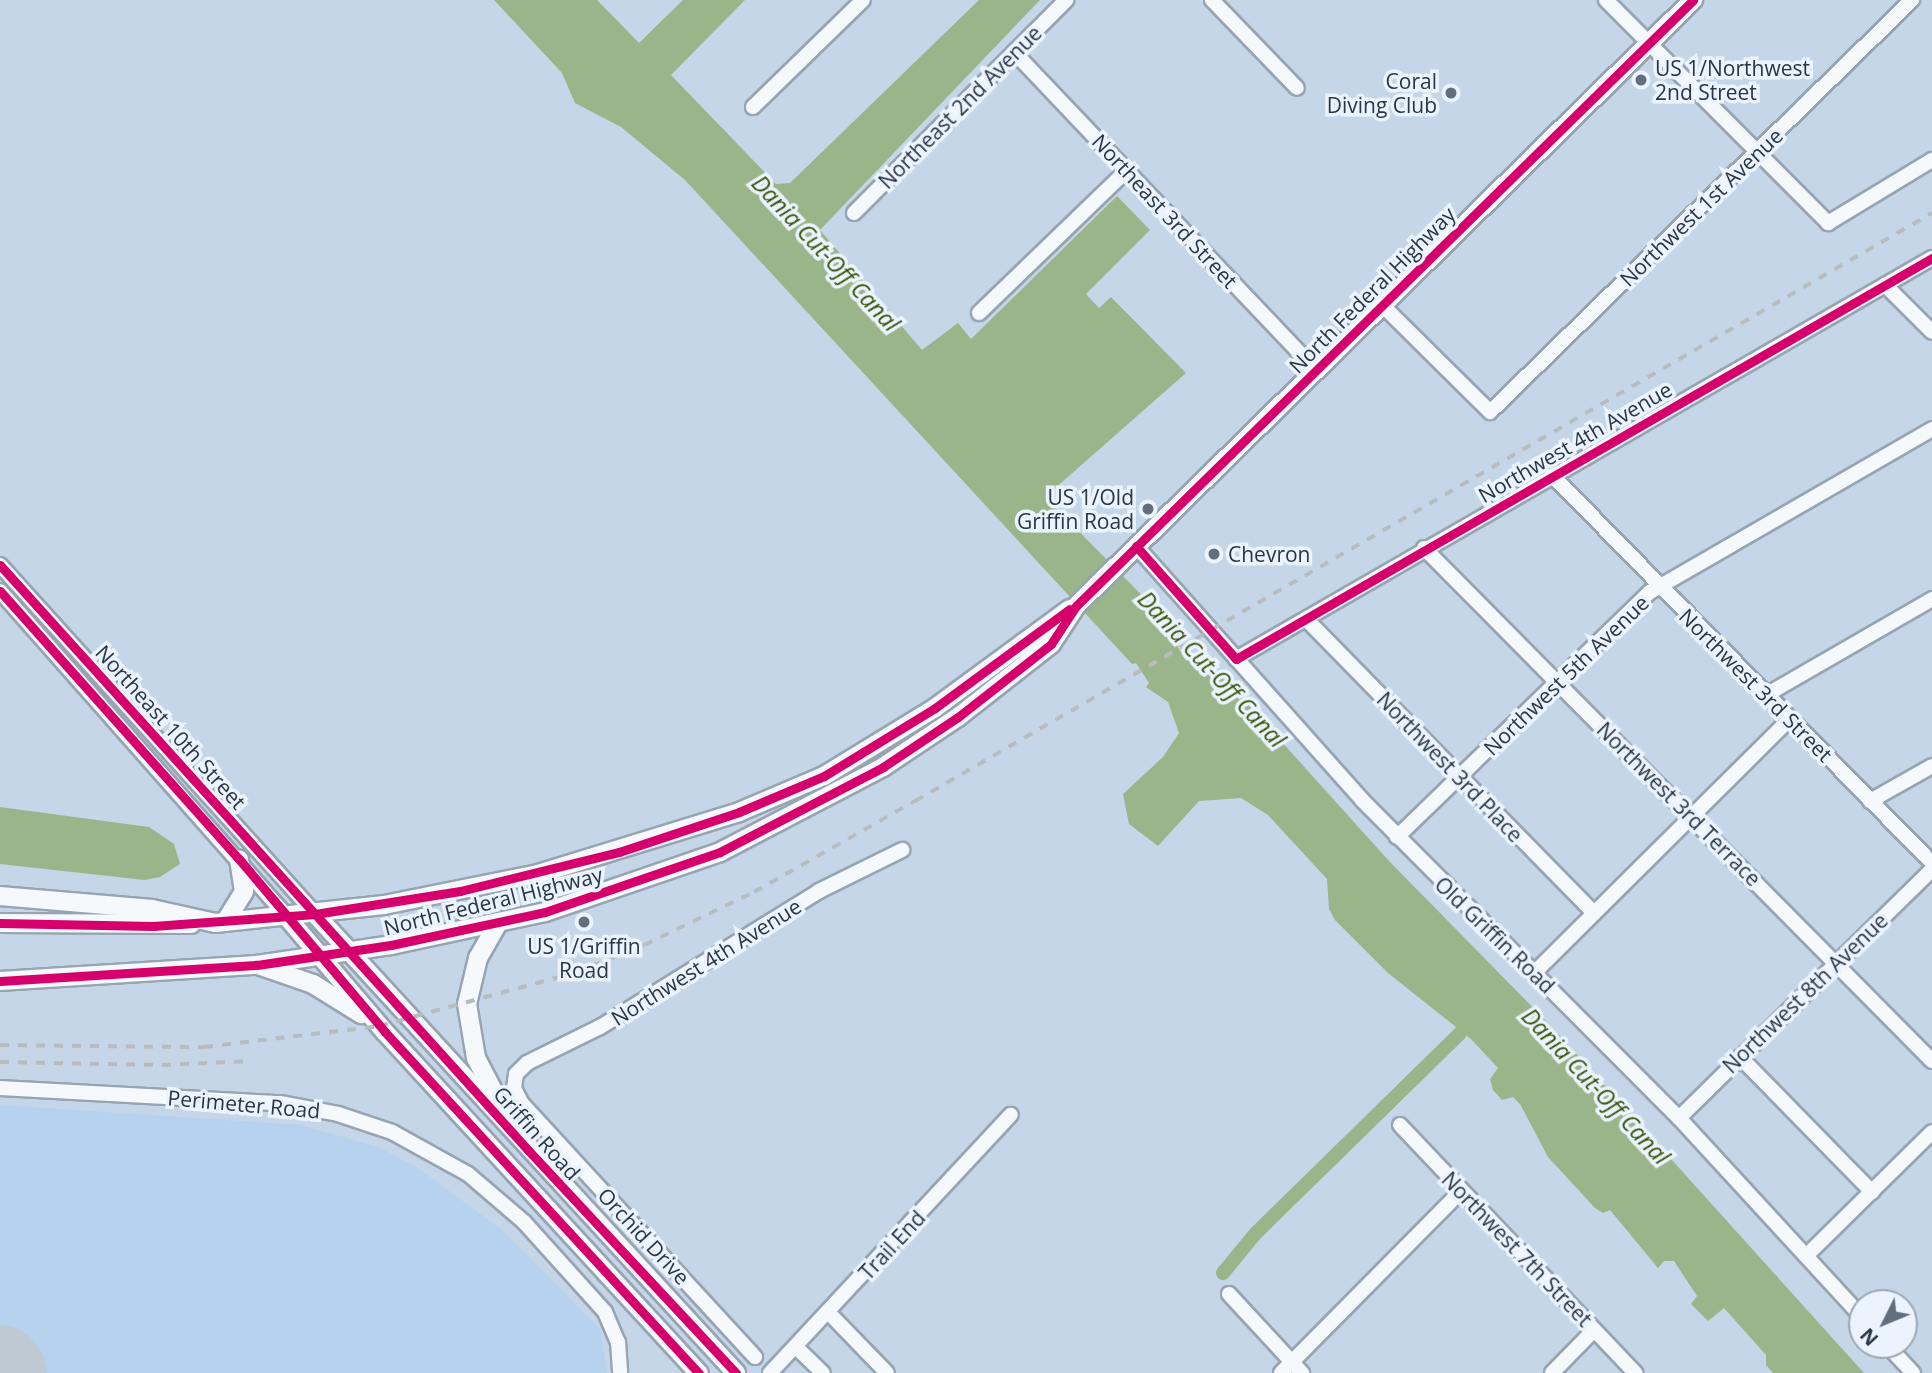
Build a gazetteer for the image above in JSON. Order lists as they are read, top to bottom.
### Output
{
  "streets": {
    "main road": ["North Federal Highway", "Griffin Road"],
    "street": [
      "Northeast 2nd Avenue",
      "Northwest 1st Avenue",
      "Northeast 3rd Street",
      "Northwest 4th Avenue",
      "Northwest 5th Avenue",
      "Northwest 3rd Street",
      "Northeast 10th Street",
      "Northwest 3rd Place",
      "Northwest 3rd Terrace",
      "Old Griffin Road",
      "Northwest 8th Avenue",
      "Perimeter Road",
      "Orchid Drive",
      "Trail End",
      "Northwest 7th Street"
    ]
  },
  "crossings": [
    ["Northeast 2nd Avenue", "Northeast 3rd Street"],
    ["Northwest 1st Avenue", "North Federal Highway"],
    ["Northeast 3rd Street", "North Federal Highway"],
    ["North Federal Highway", "Northeast 10th Street"],
    ["North Federal Highway", "Old Griffin Road"],
    ["North Federal Highway", "Griffin Road"],
    ["Northwest 4th Avenue", "Northwest 3rd Street"],
    ["Northwest 4th Avenue", "Northwest 3rd Place"],
    ["Northwest 4th Avenue", "Northwest 3rd Terrace"],
    ["Northwest 4th Avenue", "Old Griffin Road"],
    ["Northwest 4th Avenue", "Orchid Drive"],
    ["Northwest 5th Avenue", "Northwest 3rd Street"],
    ["Northwest 5th Avenue", "Northwest 3rd Place"],
    ["Northwest 5th Avenue", "Northwest 3rd Terrace"],
    ["Northwest 5th Avenue", "Old Griffin Road"],
    ["Northeast 10th Street", "Griffin Road"],
    ["Northwest 3rd Terrace", "Northwest 8th Avenue"],
    ["Old Griffin Road", "Northwest 8th Avenue"]
  ],
  "water": ["Dania Cut-Off Canal"],
  "places": [
    "US 1/Northwest 2nd Street",
    "Coral Diving Club",
    "US 1/Old Griffin Road",
    "Chevron",
    "US 1/Griffin Road"
  ],
  "north": "bottom left"
}
